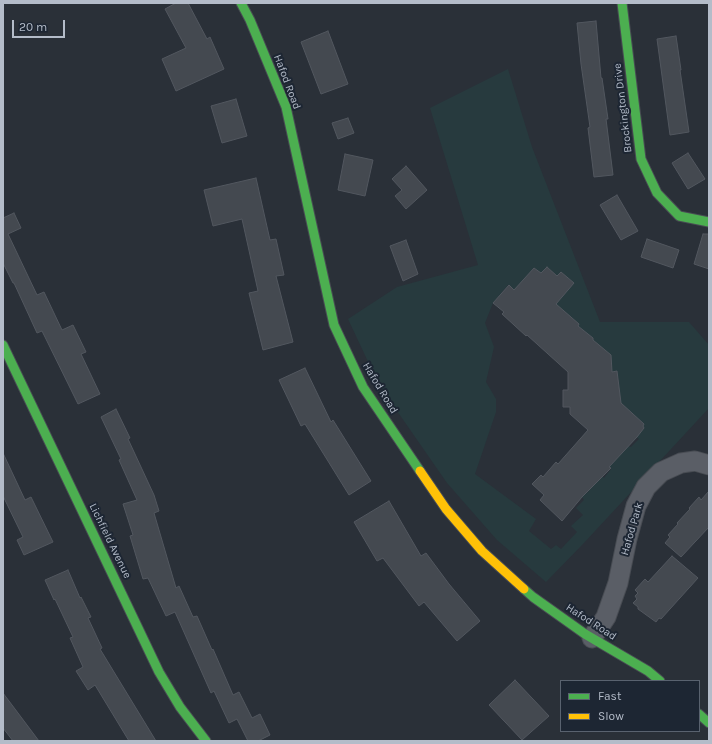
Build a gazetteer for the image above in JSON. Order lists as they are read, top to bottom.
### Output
{
  "streets": {
    "street": [
      "Hafod Road",
      "Brockington Drive",
      "Hafod Park",
      "Lichfield Avenue"
    ]
  },
  "crossings": [
    ["Hafod Road", "Hafod Park"]
  ],
  "legend": ["Fast", "Slow"],
  "scale_bar": "20 m"
}
